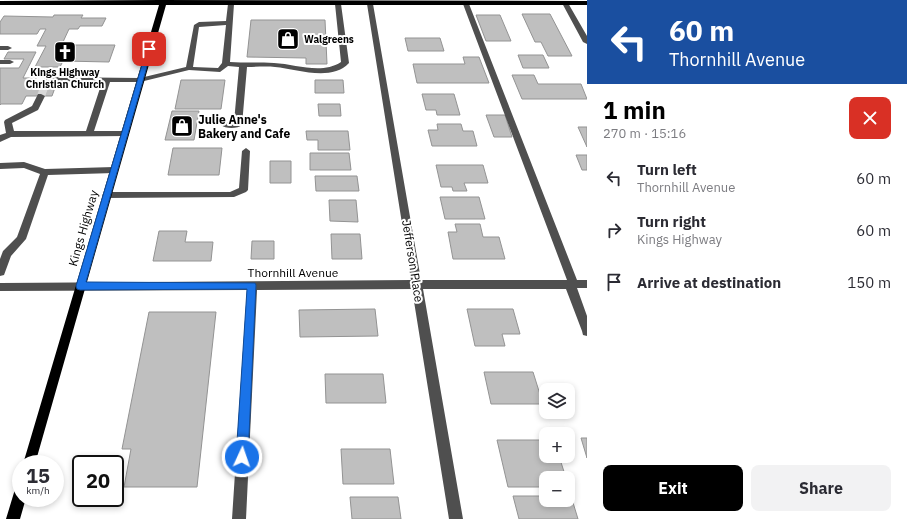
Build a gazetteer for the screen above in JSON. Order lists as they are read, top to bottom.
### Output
{
  "streets": {
    "main road": ["Kings Highway"],
    "street": ["Jefferson Place", "Thornhill Avenue"]
  },
  "crossings": [
    ["Kings Highway", "Thornhill Avenue"],
    ["Jefferson Place", "Thornhill Avenue"]
  ],
  "places": {
    "shop": ["Walgreens", "Julie Anne's Bakery and Cafe"],
    "church": ["Kings Highway Christian Church"]
  },
  "page": {
    "turn": ["60 m", "Thornhill Avenue"],
    "heading": ["1 min", "270 m · 15:16"],
    "list": [
      {
        "name": "Turn left",
        "note": "Thornhill Avenue",
        "value": "60 m"
      },
      {
        "name": "Turn right",
        "note": "Kings Highway",
        "value": "60 m"
      },
      {
        "name": "Arrive at destination",
        "value": "150 m"
      }
    ],
    "map_buttons": ["+", "−"],
    "speed": "15 km/h",
    "limit": "20",
    "buttons": ["Exit", "Share"]
  }
}
